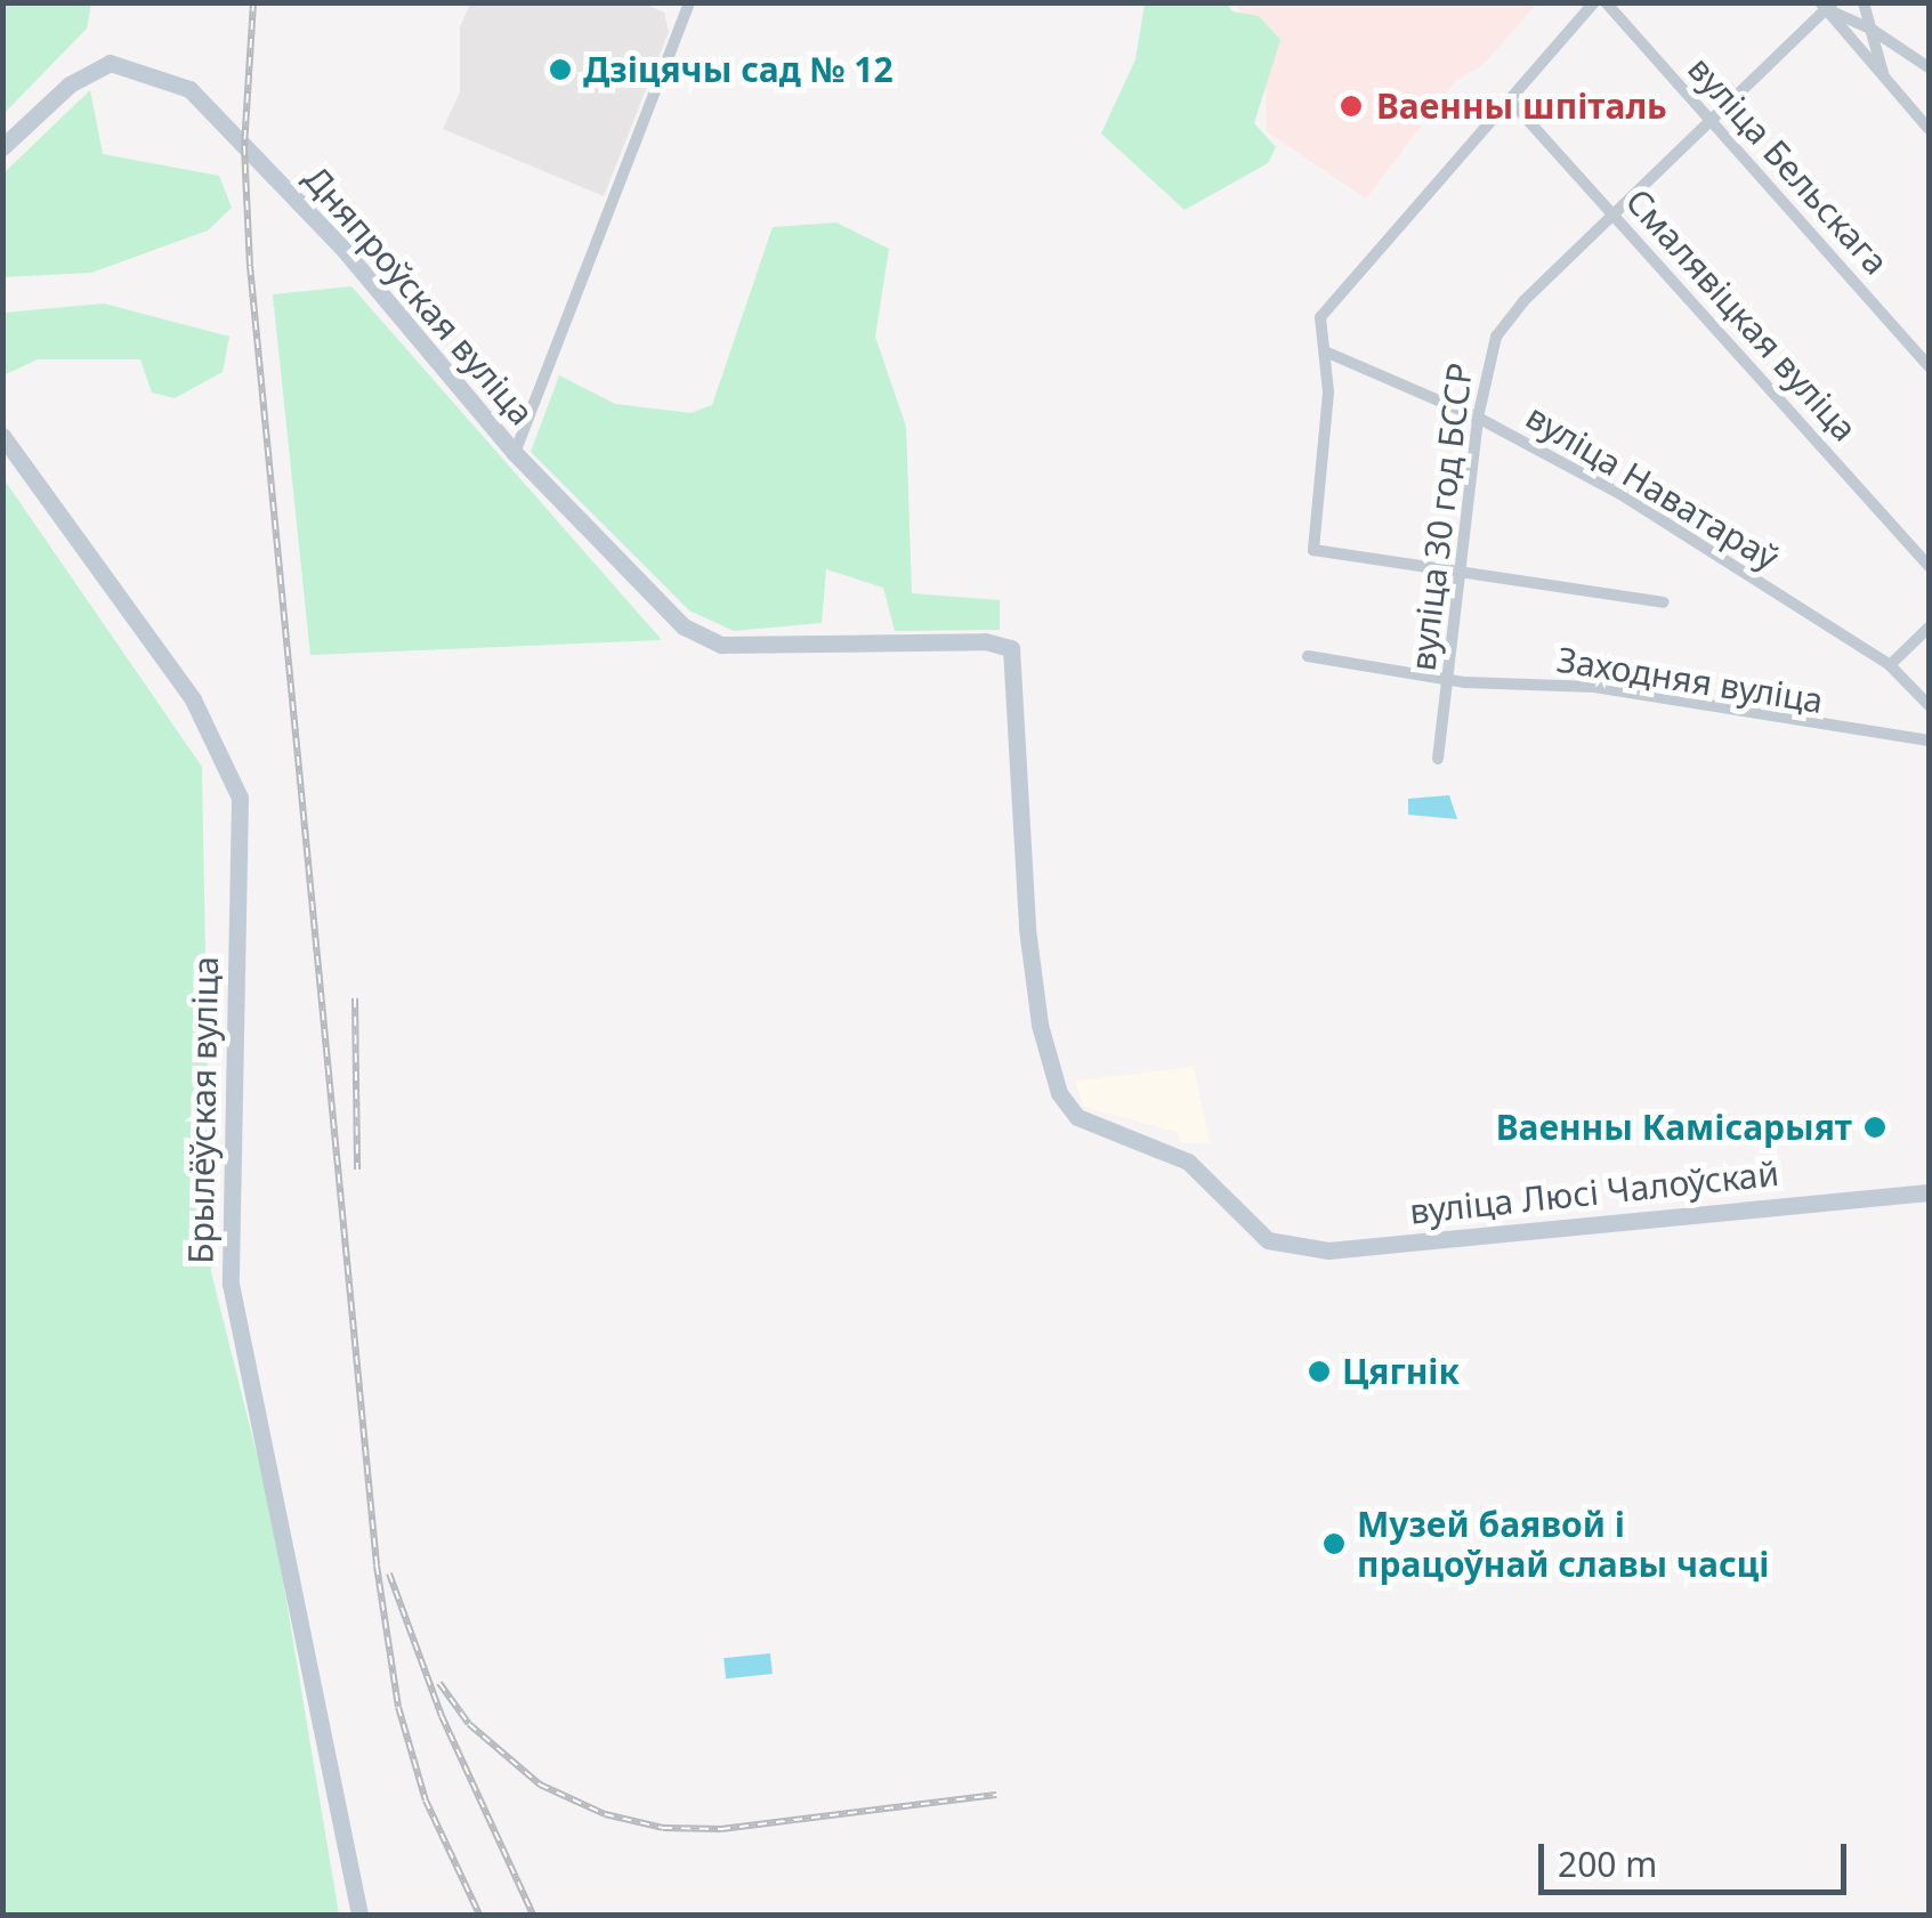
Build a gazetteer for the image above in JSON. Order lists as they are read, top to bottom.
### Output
{
  "streets": {
    "street": [
      "вуліца Бельскага",
      "Дняпроўская вуліца",
      "Смалявіцкая вуліца",
      "вуліца Наватараў",
      "вуліца 30 год БССР",
      "Заходняя вуліца",
      "Брылёўская вуліца",
      "вуліца Люсі Чалоўскай"
    ]
  },
  "crossings": [
    ["вуліца Бельскага", "вуліца 30 год БССР"],
    ["Дняпроўская вуліца", "вуліца Люсі Чалоўскай"],
    ["Смалявіцкая вуліца", "вуліца 30 год БССР"],
    ["вуліца Наватараў", "вуліца 30 год БССР"],
    ["вуліца 30 год БССР", "Заходняя вуліца"]
  ],
  "places": [
    "Дзіцячы сад № 12",
    "Ваенны шпіталь",
    "Ваенны Камісарыят",
    "Цягнік",
    "Музей баявой і працоўнай славы часці"
  ],
  "scale_bar": "200 m"
}
